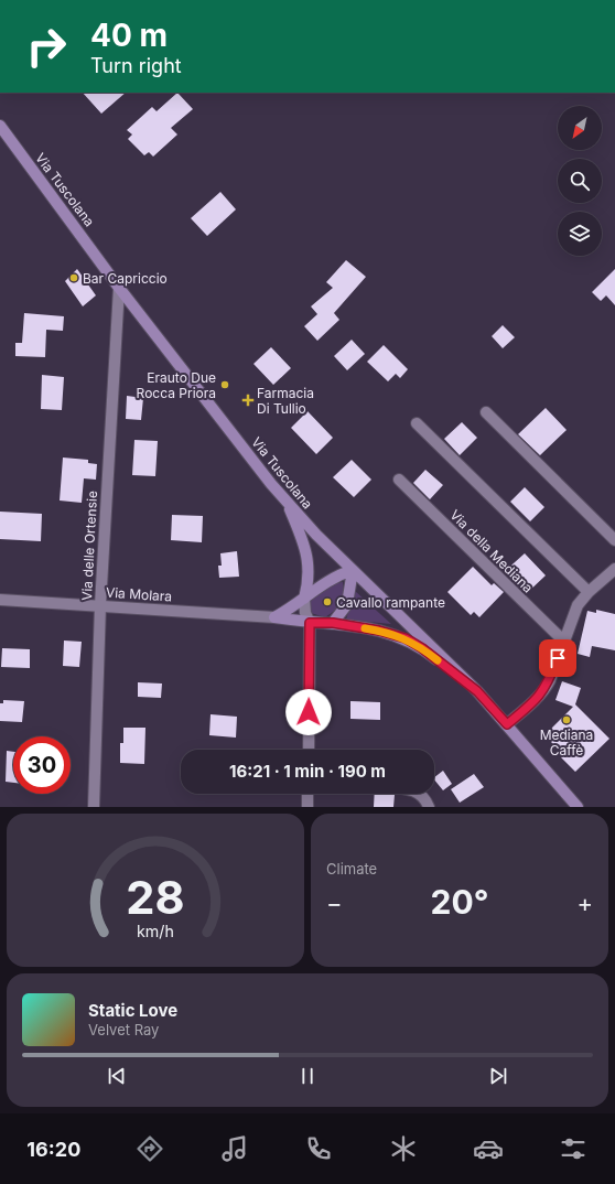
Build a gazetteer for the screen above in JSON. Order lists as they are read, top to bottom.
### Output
{
  "streets": {
    "main road": ["Via Tuscolana"],
    "street": ["Via delle Ortensie", "Via della Mediana", "Via Molara"]
  },
  "crossings": [
    ["Via Tuscolana", "Via delle Ortensie"],
    ["Via delle Ortensie", "Via Molara"]
  ],
  "places": {
    "other": [
      "Bar Capriccio",
      "Erauto Due Rocca Priora",
      "Cavallo rampante",
      "Mediana Caffè"
    ],
    "health": ["Farmacia Di Tullio"]
  },
  "north": "bottom left",
  "page": {
    "turn": ["40 m", "Turn right"],
    "limit": "30",
    "trip": "16:21 · 1 min · 190 m",
    "tile": "Climate",
    "heat": ["−", "20°", "+"],
    "song": ["Static Love", "Velvet Ray"],
    "tabs": "16:20",
    "gauge": ["28", "km/h"]
  }
}
